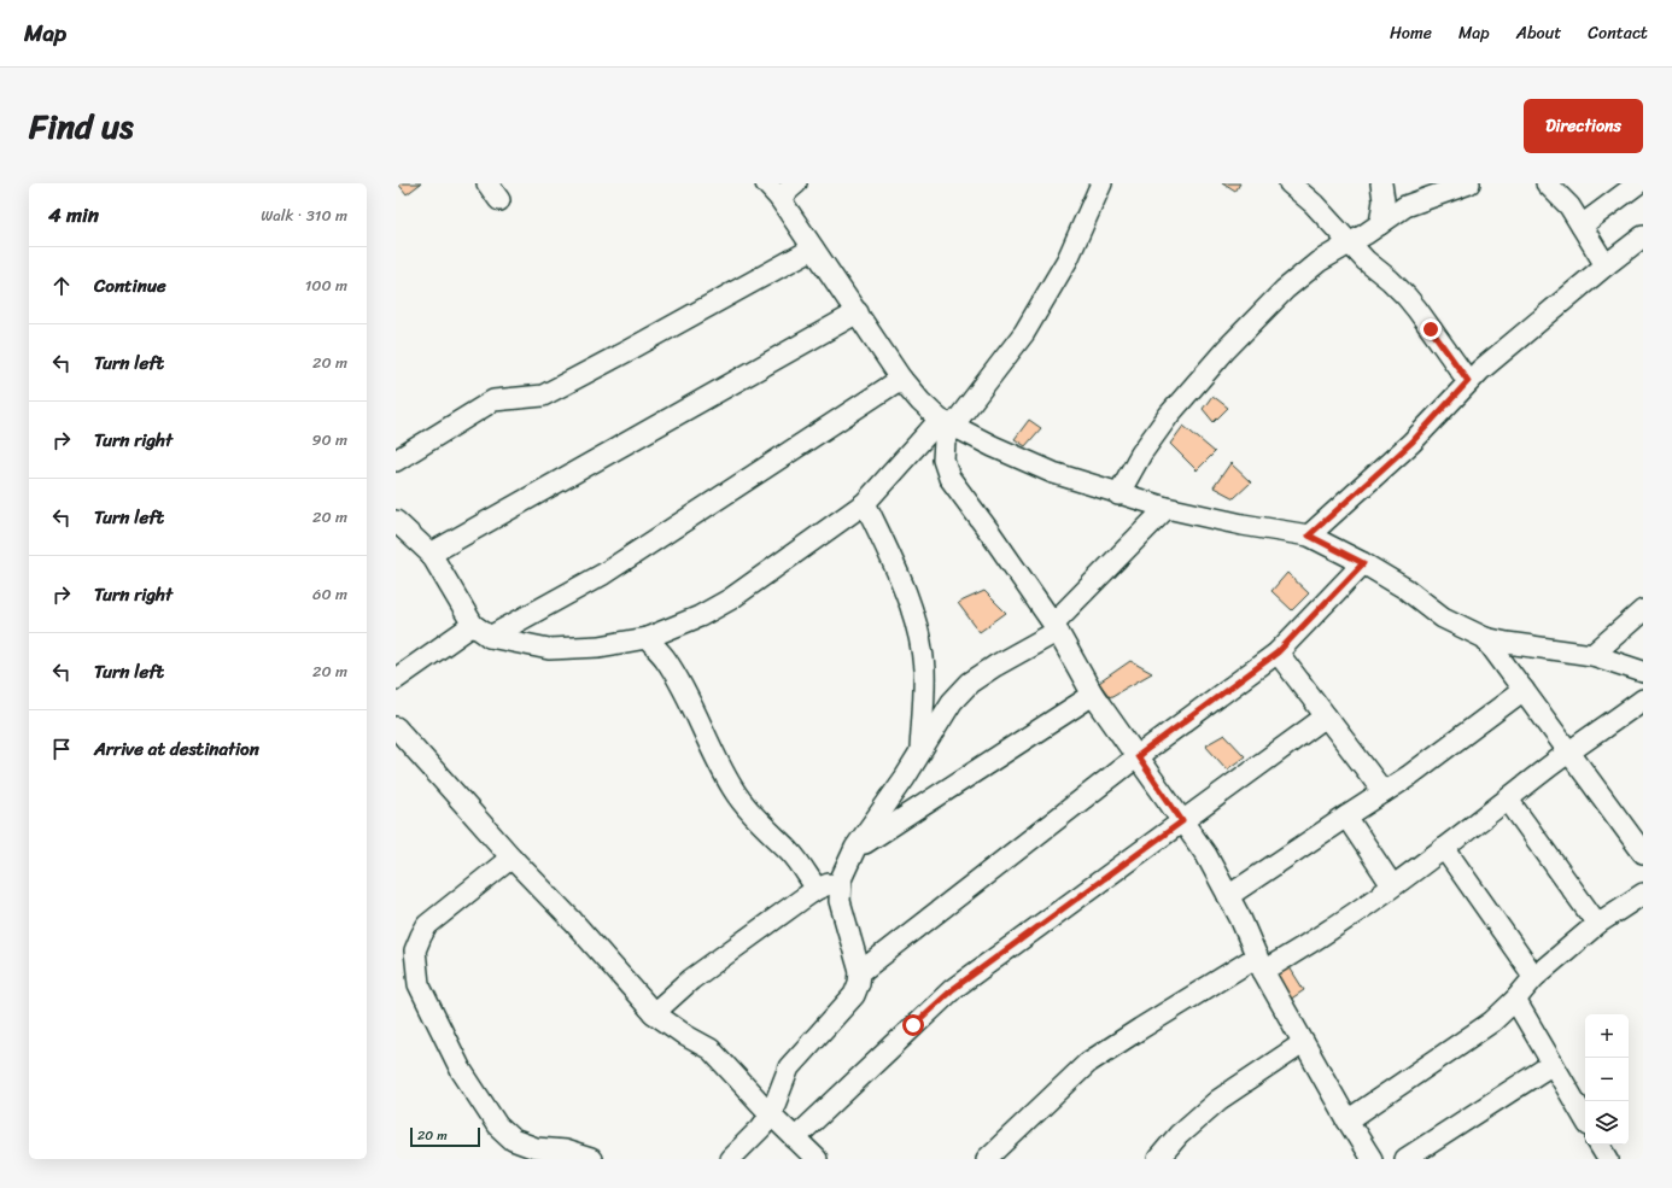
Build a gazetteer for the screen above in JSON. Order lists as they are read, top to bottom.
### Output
{
  "scale_bar": "20 m",
  "page": {
    "header": "Map",
    "nav": [
      "Home",
      "Map",
      "About",
      "Contact"
    ],
    "title": "Find us",
    "buttons": "Directions",
    "heading": ["4 min", "Walk · 310 m"],
    "list": [
      ["Continue", "100 m"],
      ["Turn left", "20 m"],
      ["Turn right", "90 m"],
      ["Turn left", "20 m"],
      ["Turn right", "60 m"],
      ["Turn left", "20 m"],
      "Arrive at destination"
    ],
    "map_buttons": ["+", "−"],
    "scale": "20 m"
  }
}
